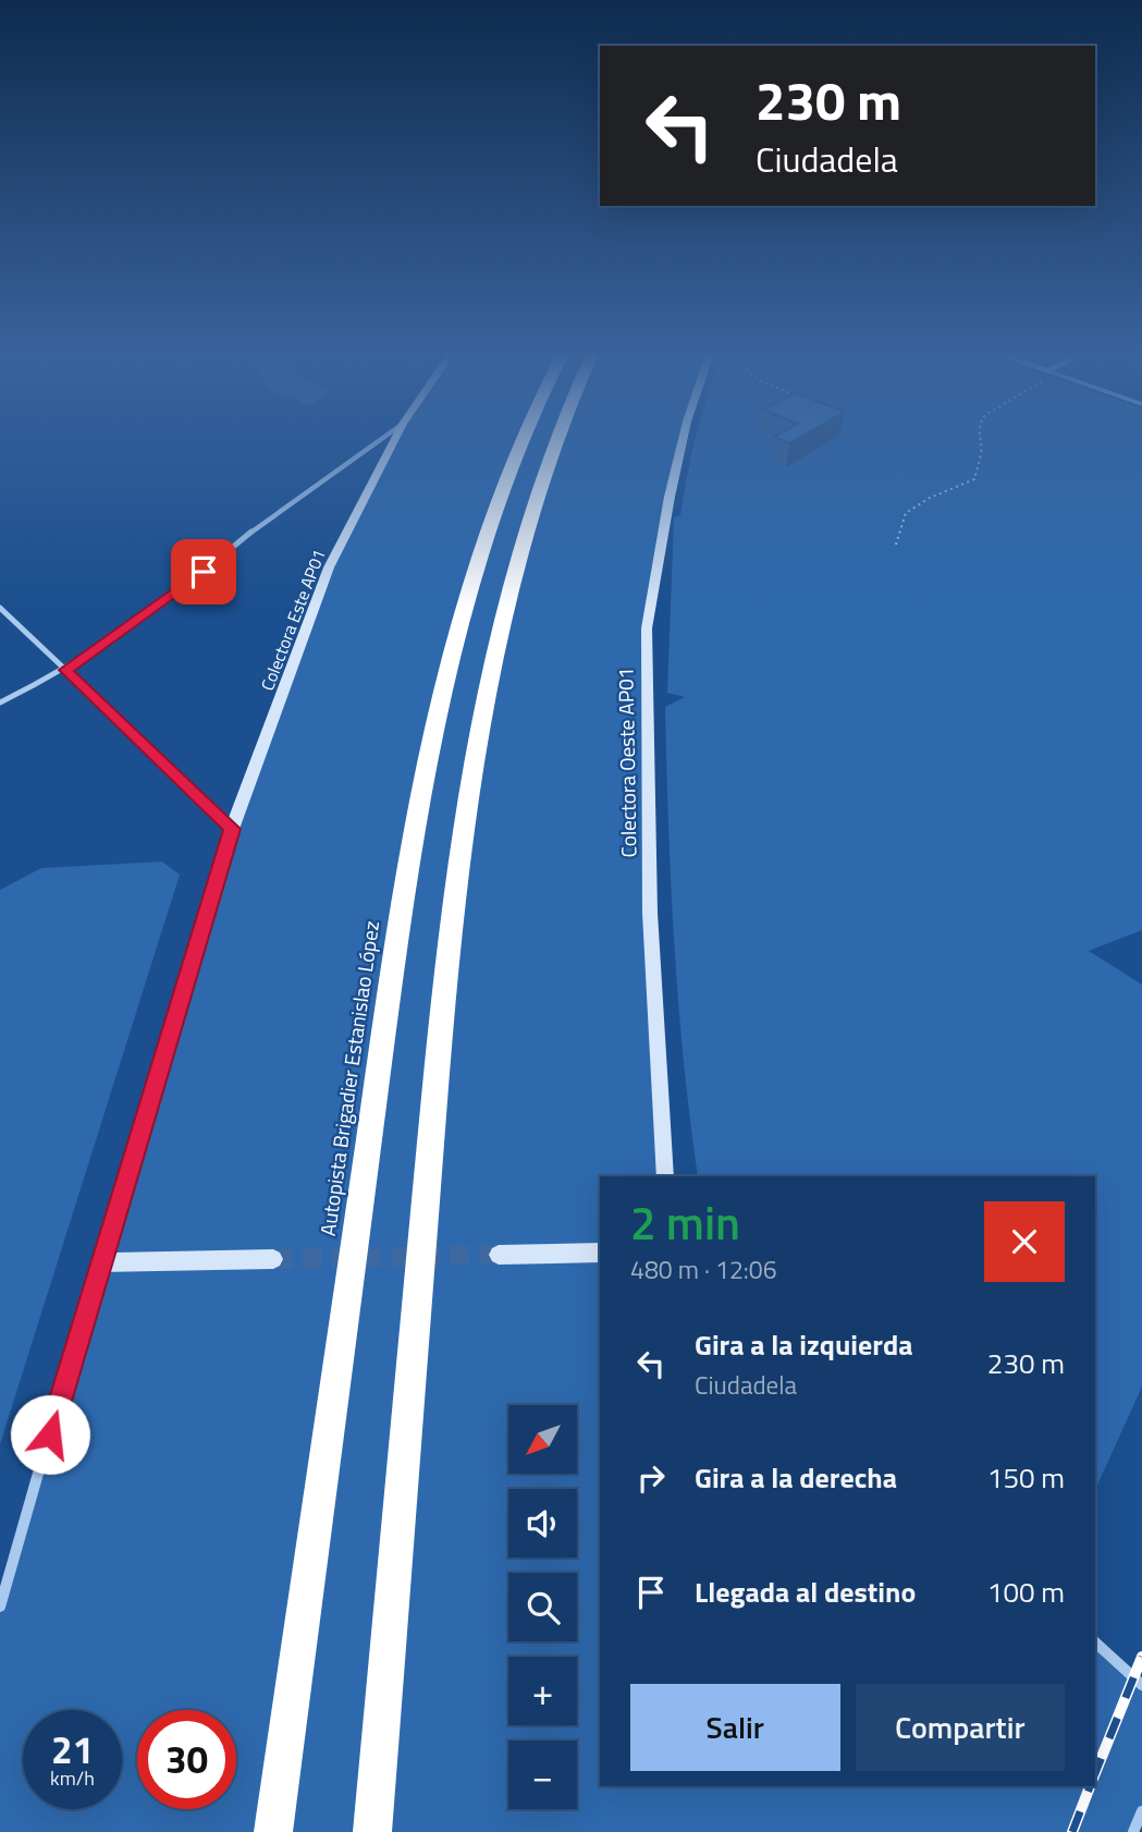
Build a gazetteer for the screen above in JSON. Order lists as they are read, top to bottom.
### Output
{
  "streets": {
    "highway": ["Autopista Brigadier Estanislao López"],
    "street": ["Colectora Este AP01", "Colectora Oeste AP01"]
  },
  "north": "bottom left",
  "page": {
    "turn": ["230 m", "Ciudadela"],
    "heading": ["2 min", "480 m · 12:06"],
    "list": [
      {
        "name": "Gira a la izquierda",
        "note": "Ciudadela",
        "value": "230 m"
      },
      {
        "name": "Gira a la derecha",
        "value": "150 m"
      },
      {
        "name": "Llegada al destino",
        "value": "100 m"
      }
    ],
    "map_buttons": ["+", "−"],
    "buttons": ["Salir", "Compartir"],
    "speed": "21 km/h",
    "limit": "30"
  }
}
